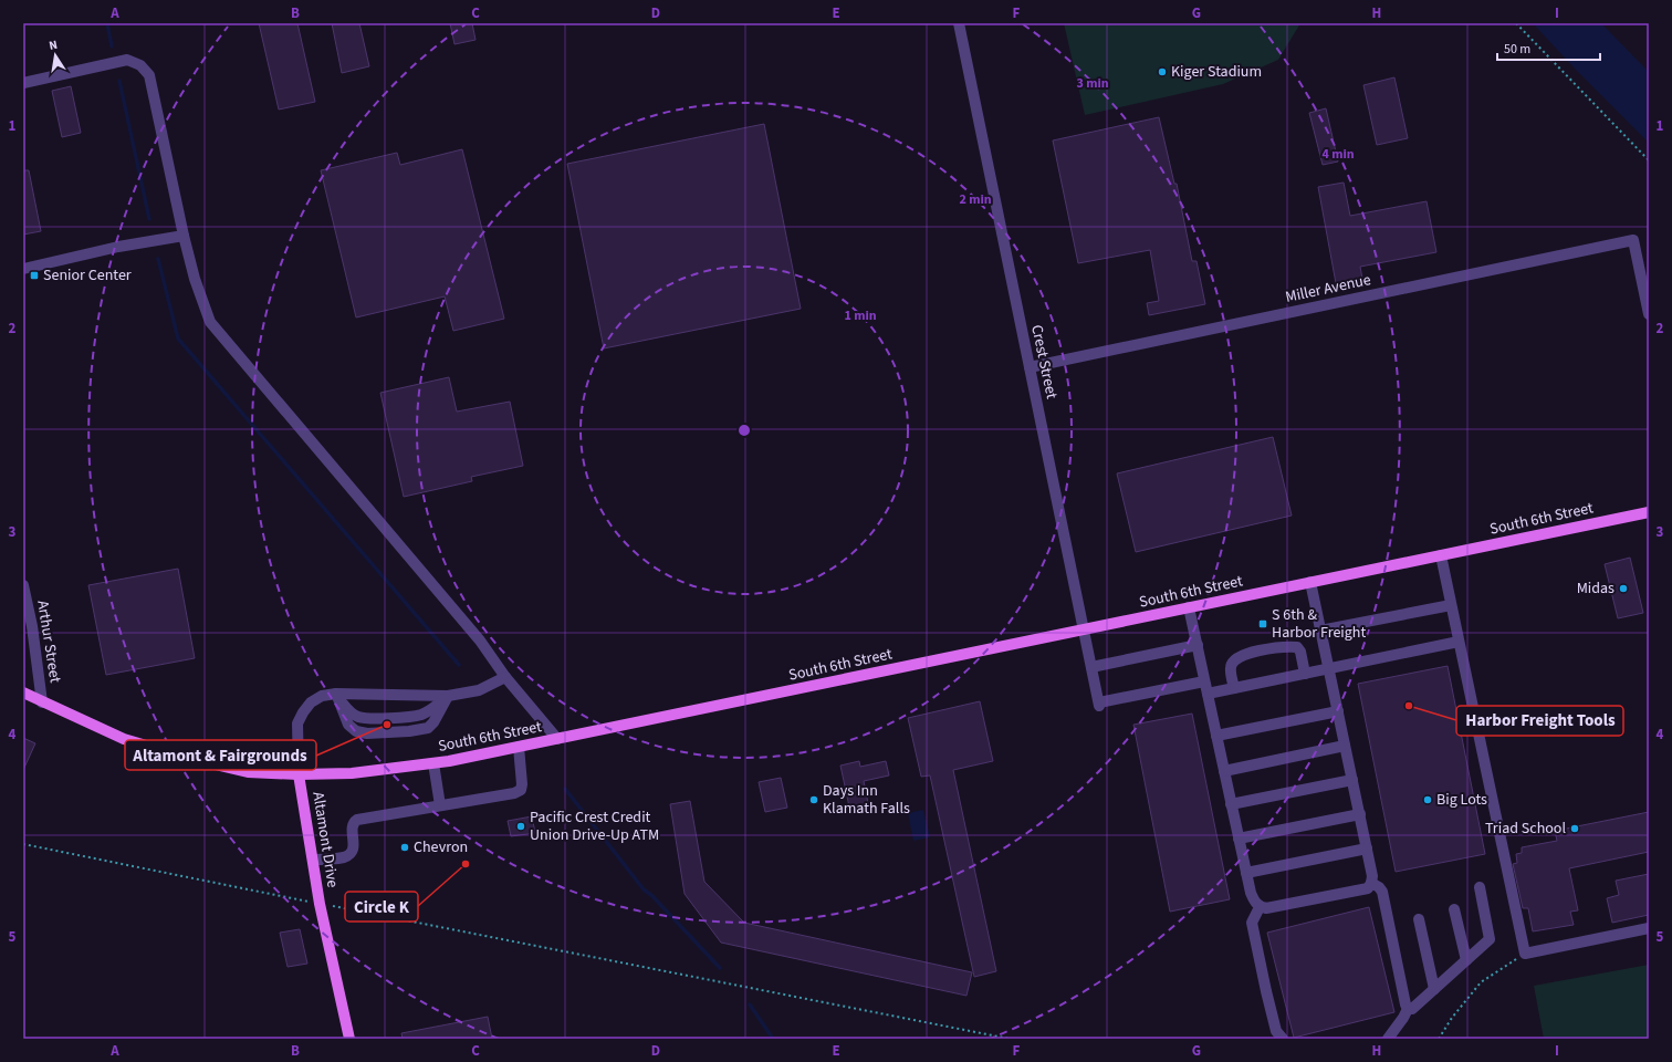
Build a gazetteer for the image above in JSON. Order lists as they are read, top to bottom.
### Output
{
  "streets": {
    "main road": ["South 6th Street", "Altamont Drive"],
    "street": ["Miller Avenue", "Crest Street", "Arthur Street"]
  },
  "crossings": [
    ["Miller Avenue", "Crest Street"],
    ["Crest Street", "South 6th Street"],
    ["South 6th Street", "Arthur Street"],
    ["South 6th Street", "Altamont Drive"]
  ],
  "places": {
    "other": [
      "Kiger Stadium",
      "Midas",
      "Harbor Freight Tools",
      "Altamont & Fairgrounds",
      "Days Inn Klamath Falls",
      "Big Lots",
      "Pacific Crest Credit Union Drive-Up ATM",
      "Triad School",
      "Chevron",
      "Circle K"
    ],
    "transit": ["Senior Center", "S 6th & Harbor Freight"]
  },
  "scale_bar": "50 m",
  "north": "top",
  "grid": {
    "columns": [
      "A",
      "B",
      "C",
      "D",
      "E",
      "F",
      "G",
      "H",
      "I"
    ],
    "rows": [
      "1",
      "2",
      "3",
      "4",
      "5"
    ]
  },
  "rings": [
    "3 min",
    "4 min",
    "2 min",
    "1 min"
  ]
}
